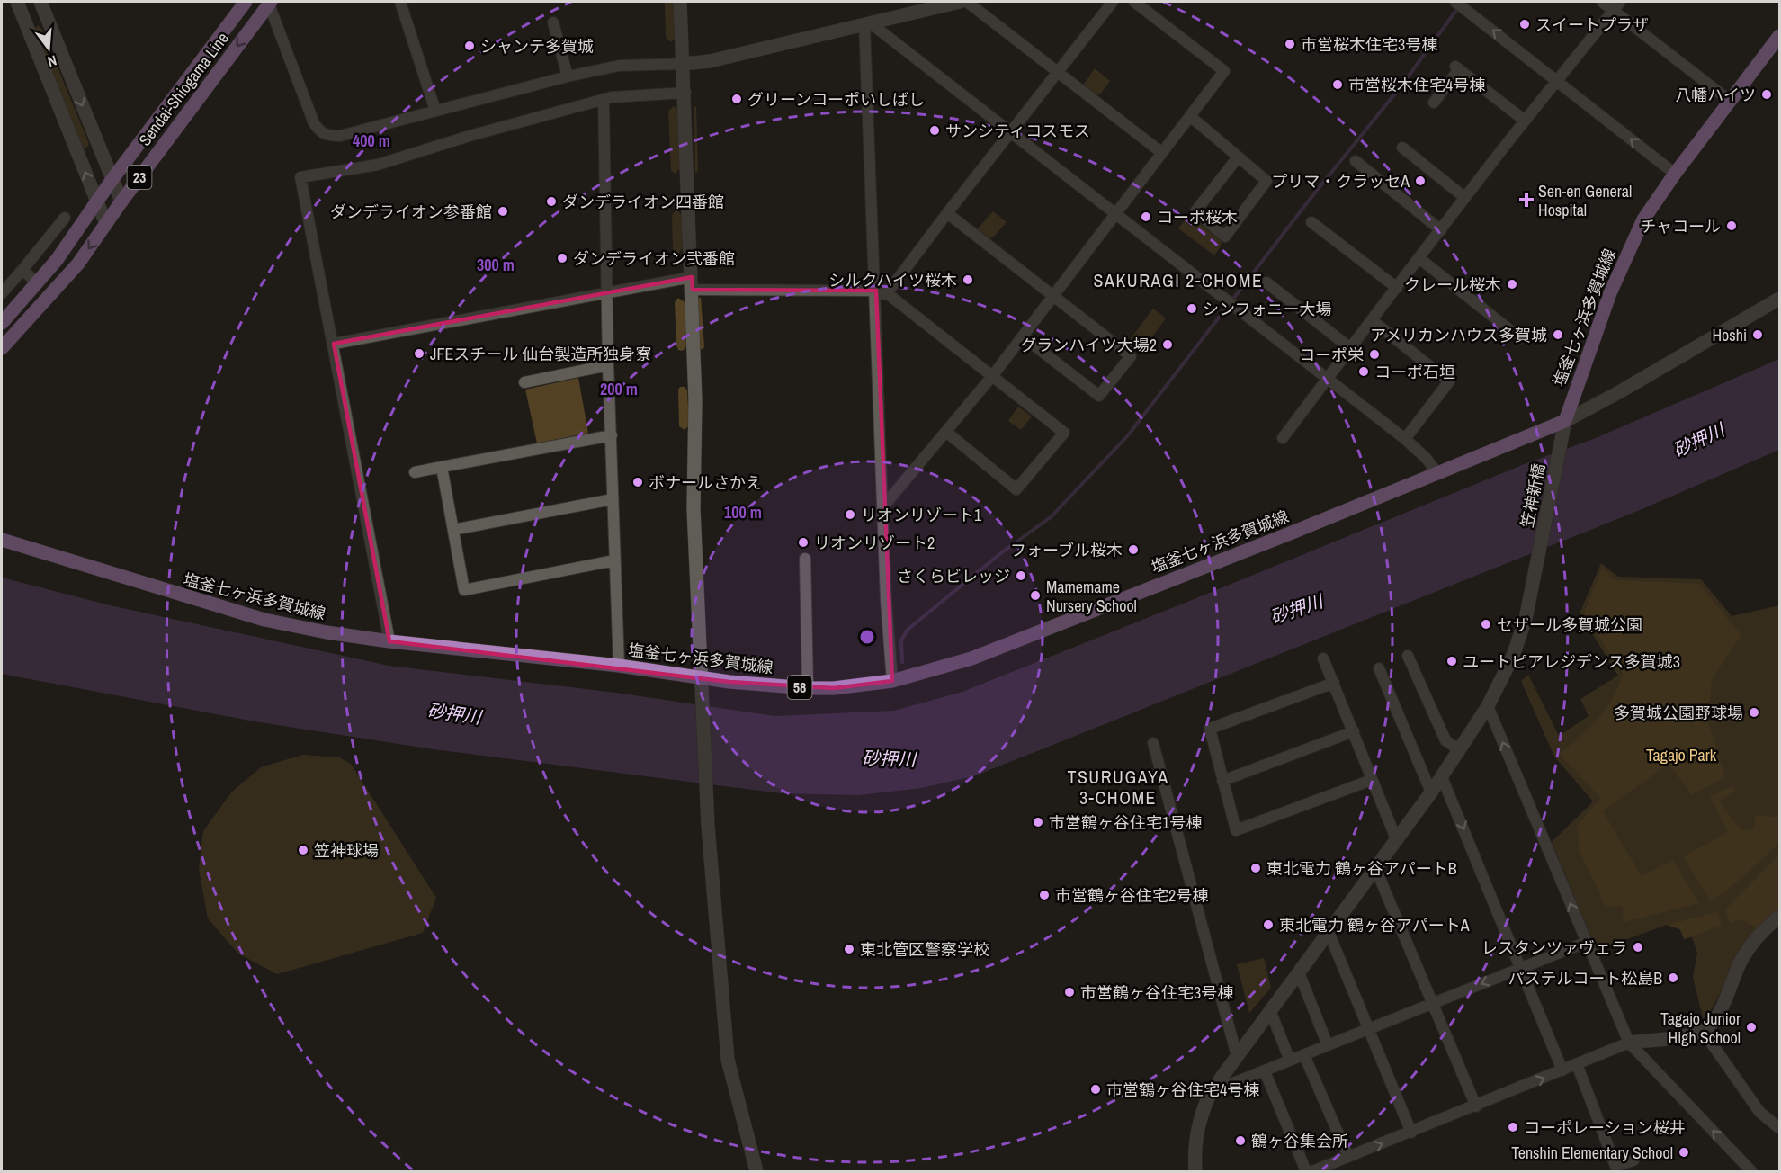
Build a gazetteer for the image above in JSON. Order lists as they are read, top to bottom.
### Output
{
  "streets": {
    "main road": [
      "Sendai-Shiogama Line",
      "23",
      "塩釜七ヶ浜多賀城線",
      "58"
    ],
    "street": ["笠神新橋"]
  },
  "crossings": [
    ["塩釜七ヶ浜多賀城線", "笠神新橋"]
  ],
  "districts": ["SAKURAGI 2-CHOME", "TSURUGAYA 3-CHOME"],
  "water": ["砂押川"],
  "parks": ["Tagajo Park"],
  "places": {
    "other": [
      "スイートプラザ",
      "市営桜木住宅3号棟",
      "シャンテ多賀城",
      "市営桜木住宅4号棟",
      "八幡ハイツ",
      "グリーンコーポいしばし",
      "サンシティコスモス",
      "プリマ・クラッセA",
      "ダンデライオン四番館",
      "ダンデライオン参番館",
      "コーポ桜木",
      "チャコール",
      "ダンデライオン弐番館",
      "シルクハイツ桜木",
      "クレール桜木",
      "シンフォニー大場",
      "アメリカンハウス多賀城",
      "Hoshi",
      "グランハイツ大場2",
      "JFEスチール 仙台製造所独身寮",
      "コーポ栄",
      "コーポ石垣",
      "ボナールさかえ",
      "リオンリゾート1",
      "リオンリゾート2",
      "フォーブル桜木",
      "さくらビレッジ",
      "Mamemame Nursery School",
      "セザール多賀城公園",
      "ユートピアレジデンス多賀城3",
      "多賀城公園野球場",
      "市営鶴ヶ谷住宅1号棟",
      "笠神球場",
      "東北電力 鶴ヶ谷アパートB",
      "市営鶴ヶ谷住宅2号棟",
      "東北電力 鶴ヶ谷アパートA",
      "レスタンツァヴェラ",
      "東北管区警察学校",
      "パステルコート松島B",
      "市営鶴ヶ谷住宅3号棟",
      "Tagajo Junior High School",
      "市営鶴ヶ谷住宅4号棟",
      "コーポレーション桜井",
      "鶴ヶ谷集会所",
      "Tenshin Elementary School"
    ],
    "health": ["Sen-en General Hospital"]
  },
  "north": "bottom",
  "rings": [
    "400 m",
    "300 m",
    "200 m",
    "100 m"
  ]
}
